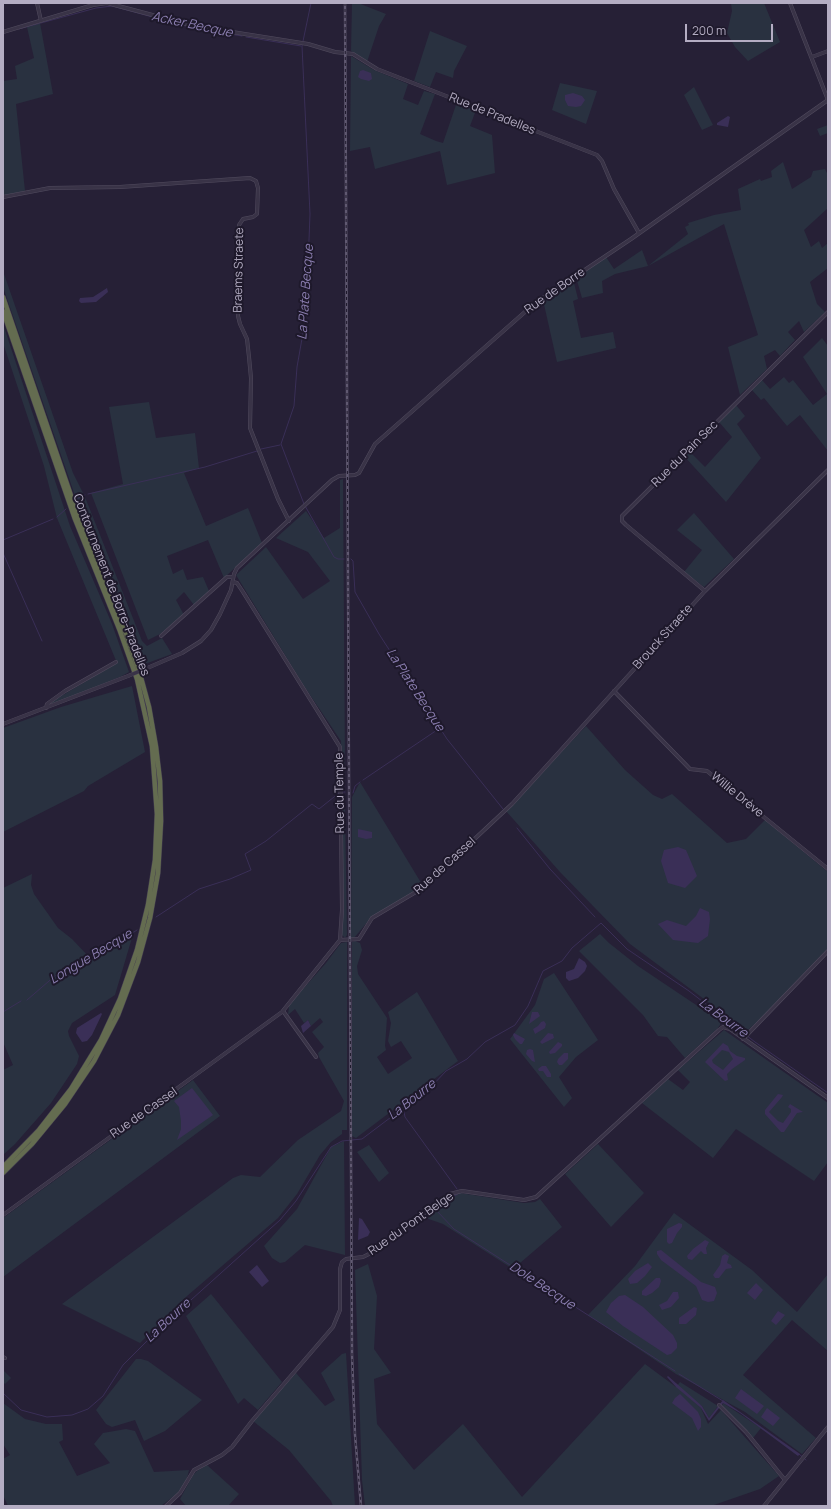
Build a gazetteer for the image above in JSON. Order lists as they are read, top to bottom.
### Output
{
  "streets": {
    "highway": ["Contournement de Borre-Pradelles"],
    "street": [
      "Rue de Pradelles",
      "Braems Straete",
      "Rue de Borre",
      "Rue du Pain Sec",
      "Brouck Straete",
      "Rue du Temple",
      "Willie Drève",
      "Rue de Cassel",
      "Rue du Pont Belge"
    ]
  },
  "crossings": [
    ["Rue de Pradelles", "Rue de Borre"],
    ["Braems Straete", "Rue de Borre"],
    ["Rue du Pain Sec", "Brouck Straete"],
    ["Brouck Straete", "Willie Drève"],
    ["Brouck Straete", "Rue de Cassel"],
    ["Rue du Temple", "Rue de Cassel"]
  ],
  "water": [
    "Acker Becque",
    "La Plate Becque",
    "Longue Becque",
    "La Bourre",
    "Dole Becque"
  ],
  "scale_bar": "200 m"
}
